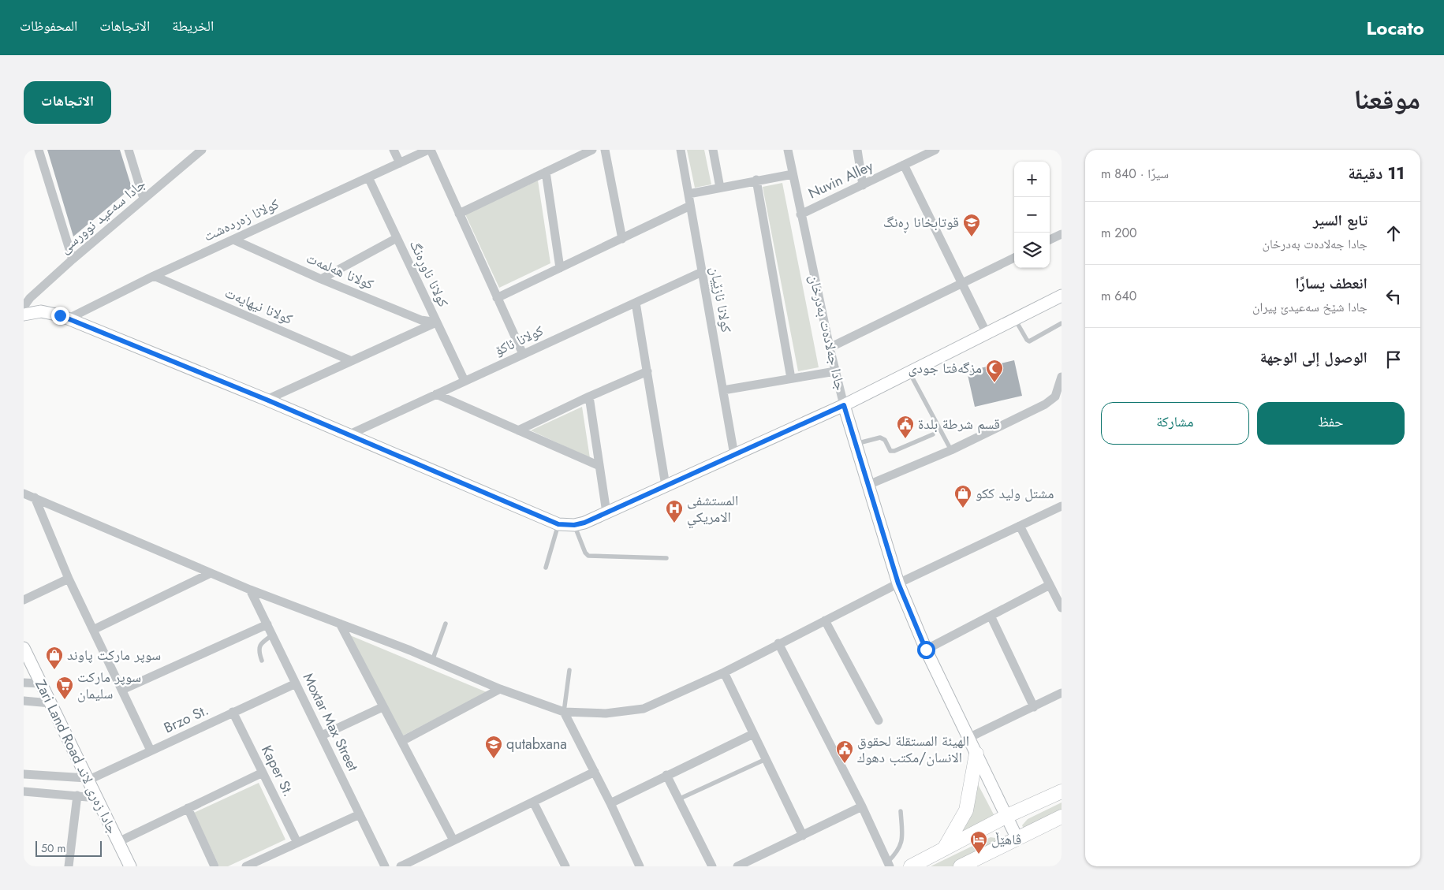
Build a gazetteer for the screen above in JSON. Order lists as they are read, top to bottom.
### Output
{
  "streets": {
    "street": [
      "Nuvin Alley",
      "جادا سەعید نوورسی",
      "کولانا زەردەشت",
      "کولانا هەلمەت",
      "کولانا ناوڕەنگ",
      "کولانا نازێیان",
      "کولانا نیهایەت",
      "جادا جەلادەت بەدرخان",
      "کولانا ئاکۆ",
      "Brzo St.",
      "Moxtar Max Street",
      "Zari Land Road جادا زەری لاند",
      "Kaper St."
    ]
  },
  "crossings": [
    ["Nuvin Alley", "جادا جەلادەت بەدرخان"],
    ["کولانا زەردەشت", "کولانا هەلمەت"],
    ["کولانا زەردەشت", "کولانا ناوڕەنگ"],
    ["کولانا زەردەشت", "کولانا نیهایەت"],
    ["کولانا هەلمەت", "کولانا ناوڕەنگ"],
    ["کولانا ناوڕەنگ", "کولانا ئاکۆ"],
    ["کولانا نازێیان", "کولانا ئاکۆ"],
    ["Brzo St.", "Moxtar Max Street"],
    ["Brzo St.", "Zari Land Road جادا زەری لاند"],
    ["Brzo St.", "Kaper St."]
  ],
  "places": {
    "school or university": ["قوتابخانا ڕەنگ", "qutabxana"],
    "mosque": ["مزگەفتا جودی"],
    "public building": ["قسم شرطة بلدة", "الهيئة المستقلة لحقوق الانسان/مكتب دهوك"],
    "shop": ["مشتل وليد ككو", "سوپر ماركت پاوند"],
    "hospital": ["المستشفى الامريكي"],
    "supermarket": ["سوپر ماركت سليمان"],
    "hotel": ["ڤاهێڵ"]
  },
  "scale_bar": "50 m",
  "page": {
    "header": "Locato",
    "nav": ["الخريطة", "الاتجاهات", "المحفوظات"],
    "title": "موقعنا",
    "buttons": [
      "الاتجاهات",
      ["حفظ", "مشاركة"]
    ],
    "heading": ["11 دقيقة", "سيرًا · 840 m"],
    "map_buttons": ["+", "−"],
    "list": [
      ["تابع السير", "جادا جەلادەت بەدرخان", "200 m"],
      ["انعطف يسارًا", "جادا شێخ سەعیدێ پیران", "640 m"],
      "الوصول إلى الوجهة"
    ],
    "scale": "50 m"
  }
}
